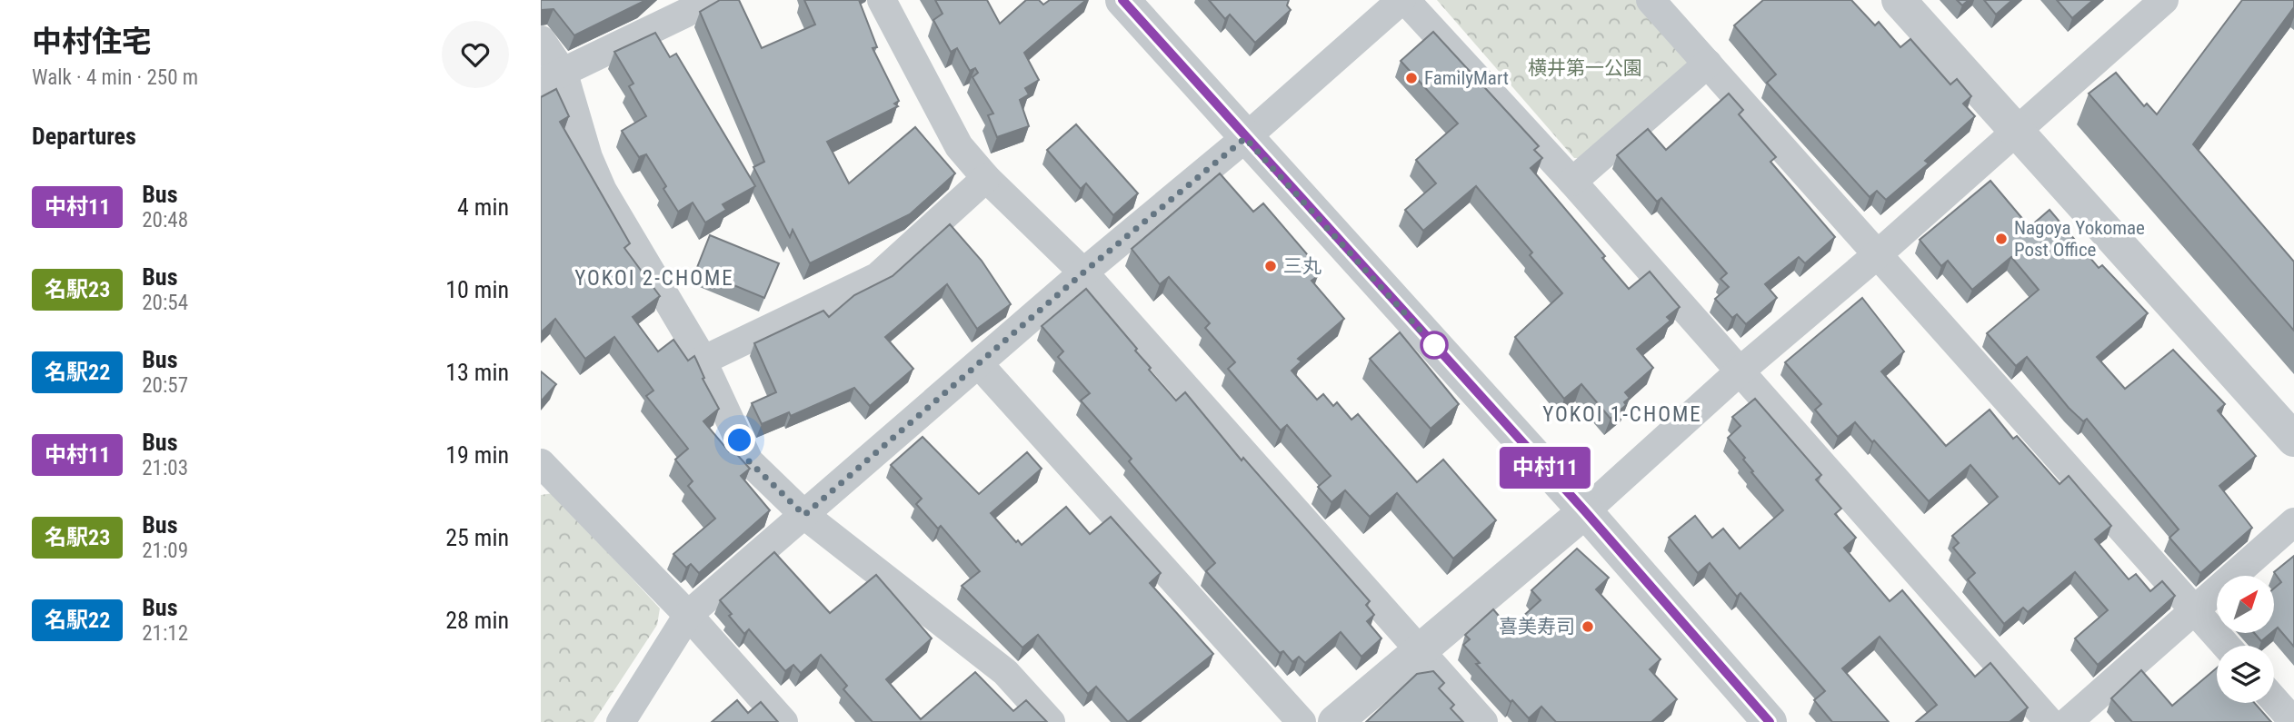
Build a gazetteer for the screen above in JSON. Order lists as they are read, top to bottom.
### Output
{
  "districts": ["YOKOI 2-CHOME", "YOKOI 1-CHOME"],
  "parks": ["横井第一公園"],
  "places": [
    "FamilyMart",
    "Nagoya Yokomae Post Office",
    "三丸",
    "喜美寿司"
  ],
  "lines": ["bus line 中村11"],
  "north": "top right",
  "page": {
    "heading": [
      ["中村住宅", "Walk · 4 min · 250 m"],
      "Departures"
    ],
    "on_map": "中村11",
    "list": [
      {
        "mark": "中村11",
        "name": "Bus",
        "note": "20:48",
        "value": "4 min"
      },
      {
        "mark": "名駅23",
        "name": "Bus",
        "note": "20:54",
        "value": "10 min"
      },
      {
        "mark": "名駅22",
        "name": "Bus",
        "note": "20:57",
        "value": "13 min"
      },
      {
        "mark": "中村11",
        "name": "Bus",
        "note": "21:03",
        "value": "19 min"
      },
      {
        "mark": "名駅23",
        "name": "Bus",
        "note": "21:09",
        "value": "25 min"
      },
      {
        "mark": "名駅22",
        "name": "Bus",
        "note": "21:12",
        "value": "28 min"
      }
    ]
  }
}
